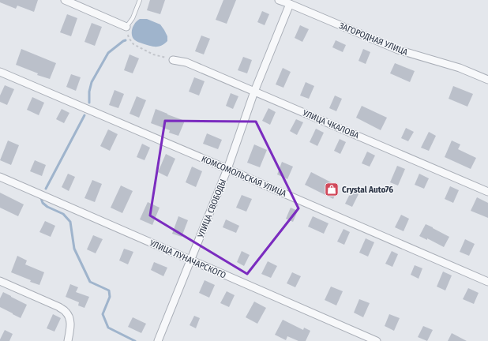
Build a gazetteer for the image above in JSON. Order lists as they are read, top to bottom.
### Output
{
  "streets": {
    "street": [
      "ЗАГОРОДНАЯ УЛИЦА",
      "УЛИЦА ЧКАЛОВА",
      "КОМСОМОЛЬСКАЯ УЛИЦА",
      "УЛИЦА СВОБОДЫ",
      "УЛИЦА ЛУНАЧАРСКОГО"
    ]
  },
  "crossings": [
    ["ЗАГОРОДНАЯ УЛИЦА", "УЛИЦА СВОБОДЫ"],
    ["УЛИЦА ЧКАЛОВА", "УЛИЦА СВОБОДЫ"],
    ["КОМСОМОЛЬСКАЯ УЛИЦА", "УЛИЦА СВОБОДЫ"],
    ["УЛИЦА СВОБОДЫ", "УЛИЦА ЛУНАЧАРСКОГО"]
  ],
  "places": {
    "shop": ["Crystal Auto76"]
  }
}
